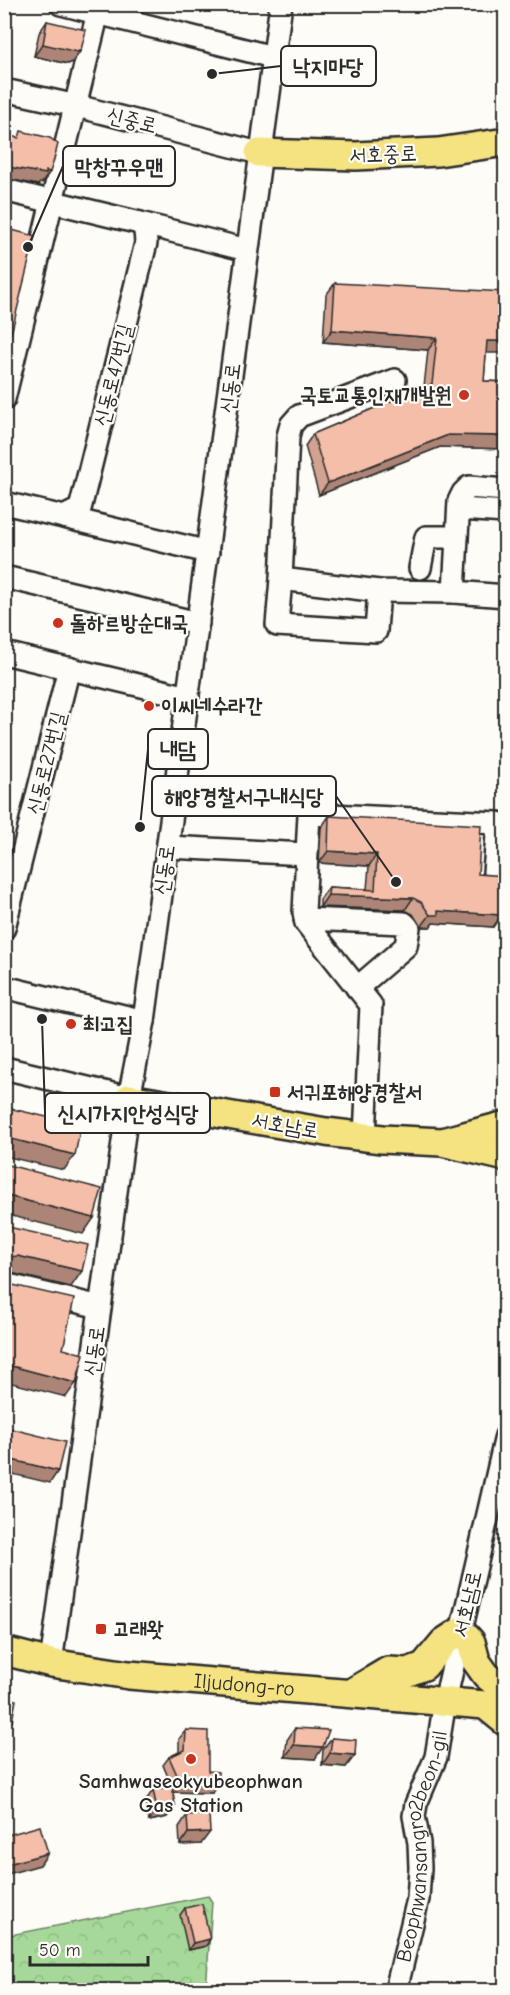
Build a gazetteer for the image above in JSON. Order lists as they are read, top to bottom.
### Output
{
  "streets": {
    "main road": ["서호중로", "서호남로", "Iljudong-ro"],
    "street": [
      "신중로",
      "신동로47번길",
      "신동로",
      "신동로27번길",
      "Beophwansangro2beon-gil"
    ]
  },
  "crossings": [
    ["신중로", "서호중로"],
    ["신중로", "신동로"],
    ["서호중로", "신동로"],
    ["신동로", "서호남로"],
    ["신동로", "Iljudong-ro"],
    ["서호남로", "Iljudong-ro"],
    ["서호남로", "Beophwansangro2beon-gil"],
    ["Iljudong-ro", "Beophwansangro2beon-gil"]
  ],
  "places": {
    "other": [
      "낙지마당",
      "막창꾸우맨",
      "국토교통인재개발원",
      "돌하르방순대국",
      "이씨네수라간",
      "내담",
      "해양경찰서구내식당",
      "신시가지안성식당",
      "최고집",
      "Samhwaseokyubeophwan Gas Station"
    ],
    "transit": ["서귀포해양경찰서", "고래왓"]
  },
  "scale_bar": "50 m"
}
